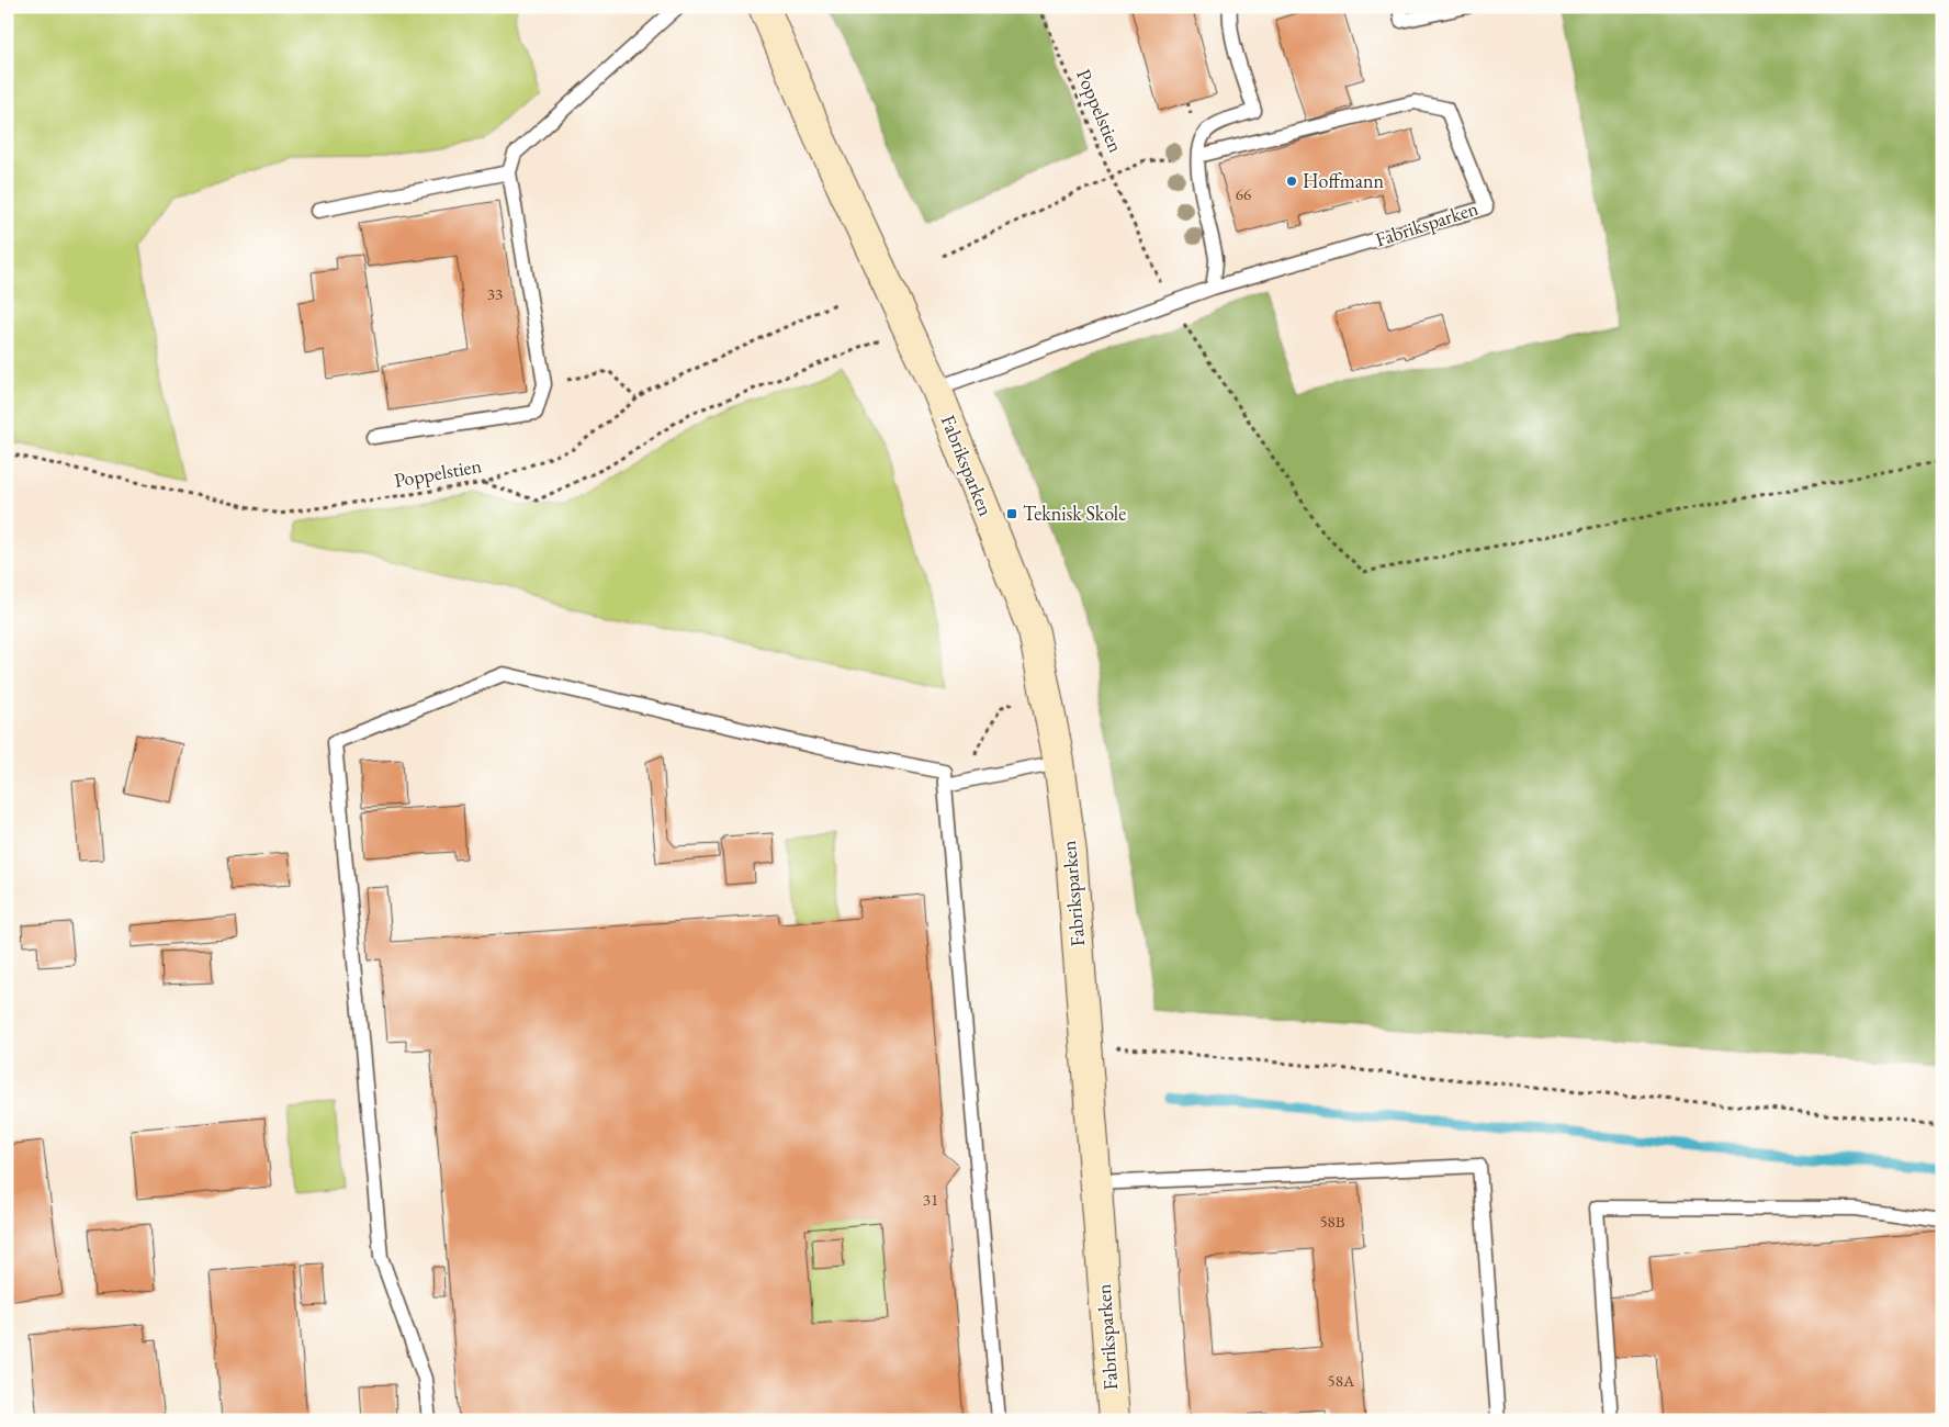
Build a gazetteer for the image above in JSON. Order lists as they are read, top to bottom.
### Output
{
  "streets": {
    "street": ["Fabriksparken"],
    "path": ["Poppelstien"]
  },
  "places": {
    "other": ["Hoffmann"],
    "transit": ["Teknisk Skole"]
  },
  "house_numbers": [
    "66",
    "33",
    "31",
    "58B",
    "58A"
  ]
}
